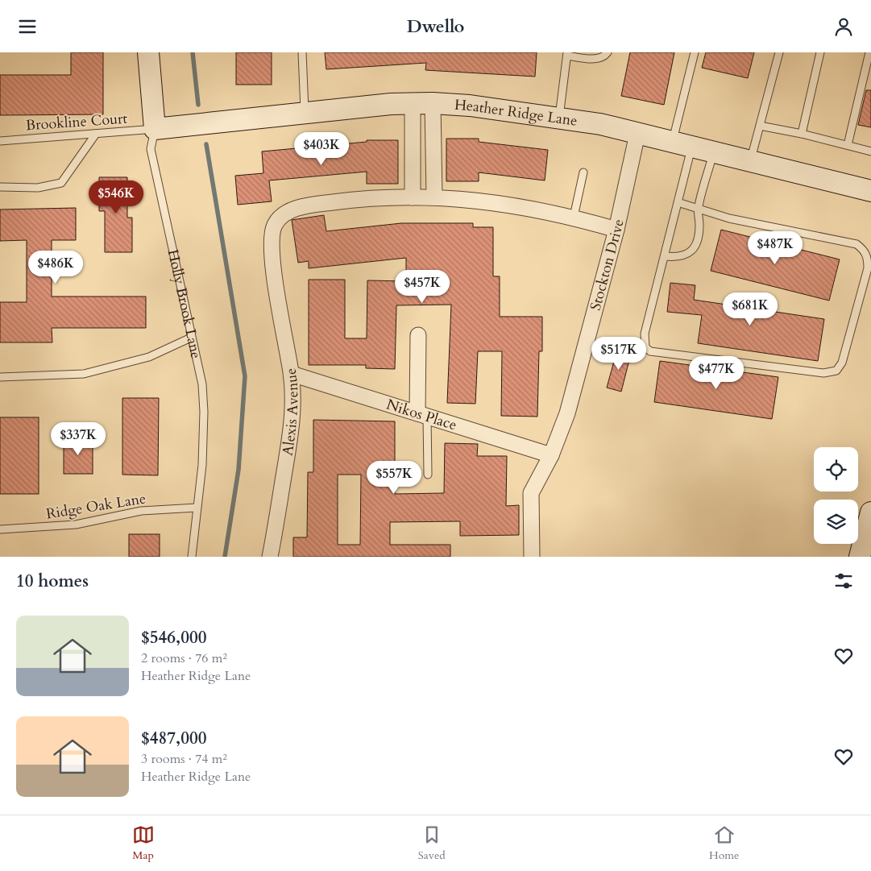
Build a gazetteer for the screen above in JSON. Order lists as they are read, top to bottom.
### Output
{
  "streets": {
    "street": [
      "Heather Ridge Lane",
      "Stockton Drive",
      "Holly Brook Lane",
      "Alexis Avenue",
      "Nikos Place"
    ],
    "lane": ["Brookline Court", "Ridge Oak Lane"]
  },
  "crossings": [
    ["Heather Ridge Lane", "Brookline Court"],
    ["Heather Ridge Lane", "Stockton Drive"],
    ["Heather Ridge Lane", "Holly Brook Lane"],
    ["Brookline Court", "Holly Brook Lane"],
    ["Stockton Drive", "Nikos Place"],
    ["Holly Brook Lane", "Ridge Oak Lane"],
    ["Alexis Avenue", "Nikos Place"]
  ],
  "page": {
    "header": "Dwello",
    "price": [
      "$403K",
      "$546K",
      "$487K",
      "$486K",
      "$457K",
      "$681K",
      "$517K",
      "$477K",
      "$337K",
      "$557K"
    ],
    "heading": "10 homes",
    "list": [
      {
        "name": "$546,000",
        "note": "2 rooms · 76 m² · Heather Ridge Lane"
      },
      {
        "name": "$487,000",
        "note": "3 rooms · 74 m² · Heather Ridge Lane"
      }
    ],
    "tabs": ["Map", "Saved", "Home"]
  }
}
